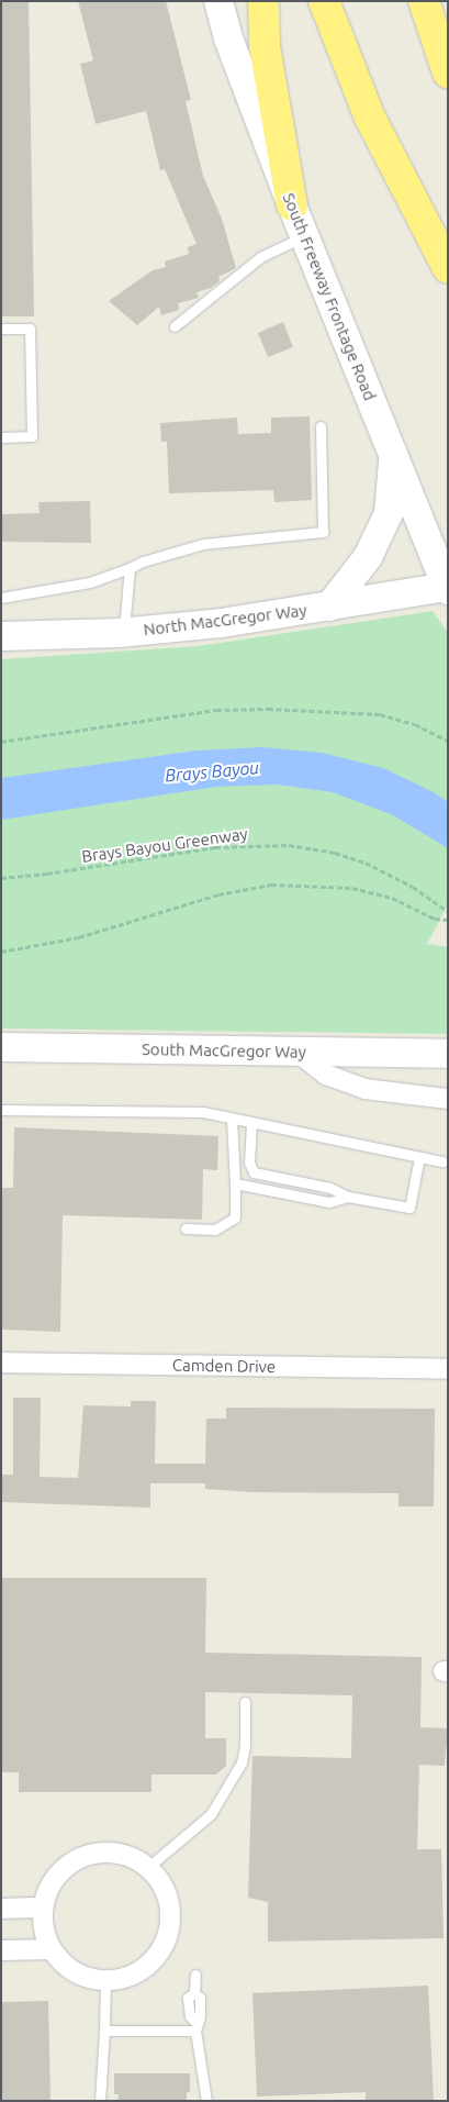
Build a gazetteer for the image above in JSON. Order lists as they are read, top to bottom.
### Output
{
  "streets": {
    "main road": ["South Freeway Frontage Road", "North MacGregor Way", "South MacGregor Way"],
    "street": ["Camden Drive"],
    "path": ["Brays Bayou Greenway"]
  },
  "crossings": [
    ["South Freeway Frontage Road", "North MacGregor Way"]
  ],
  "water": ["Brays Bayou"]
}
